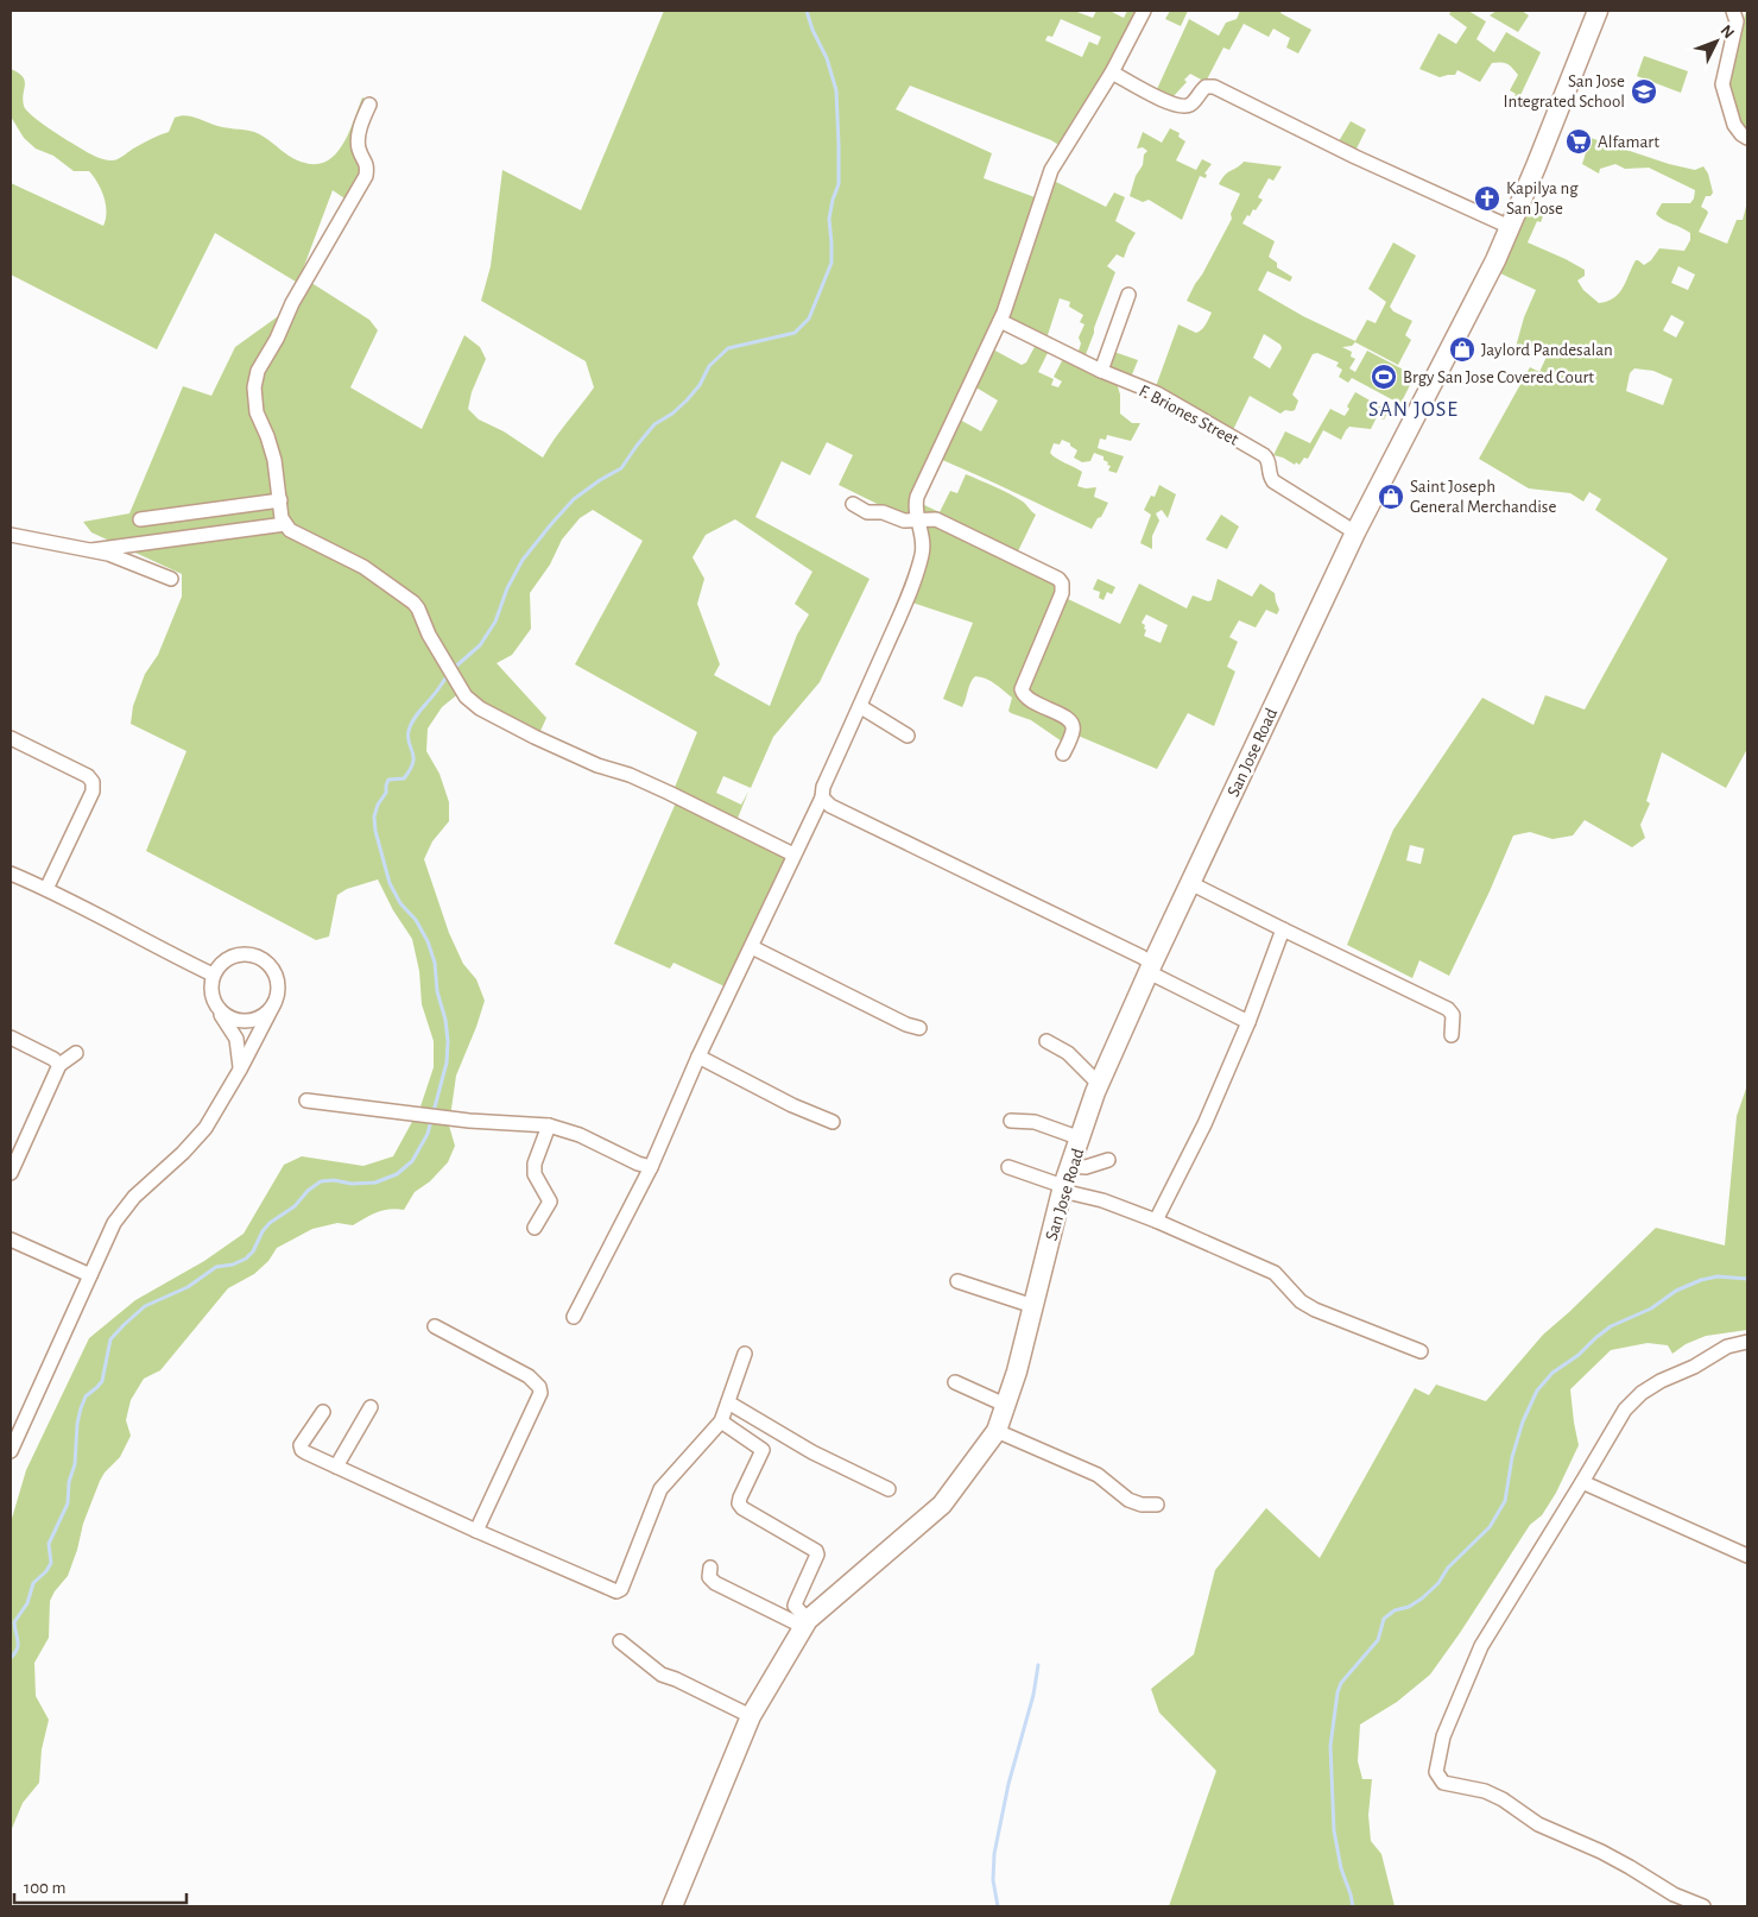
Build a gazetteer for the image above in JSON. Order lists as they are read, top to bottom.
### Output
{
  "streets": {
    "street": ["F. Briones Street", "San Jose Road"]
  },
  "crossings": [
    ["F. Briones Street", "San Jose Road"]
  ],
  "districts": ["SAN JOSE"],
  "places": {
    "school or university": ["San Jose Integrated School"],
    "supermarket": ["Alfamart"],
    "church": ["Kapilya ng San Jose"],
    "shop": ["Jaylord Pandesalan", "Saint Joseph General Merchandise"],
    "sports": ["Brgy San Jose Covered Court"]
  },
  "scale_bar": "100 m",
  "north": "top right"
}
